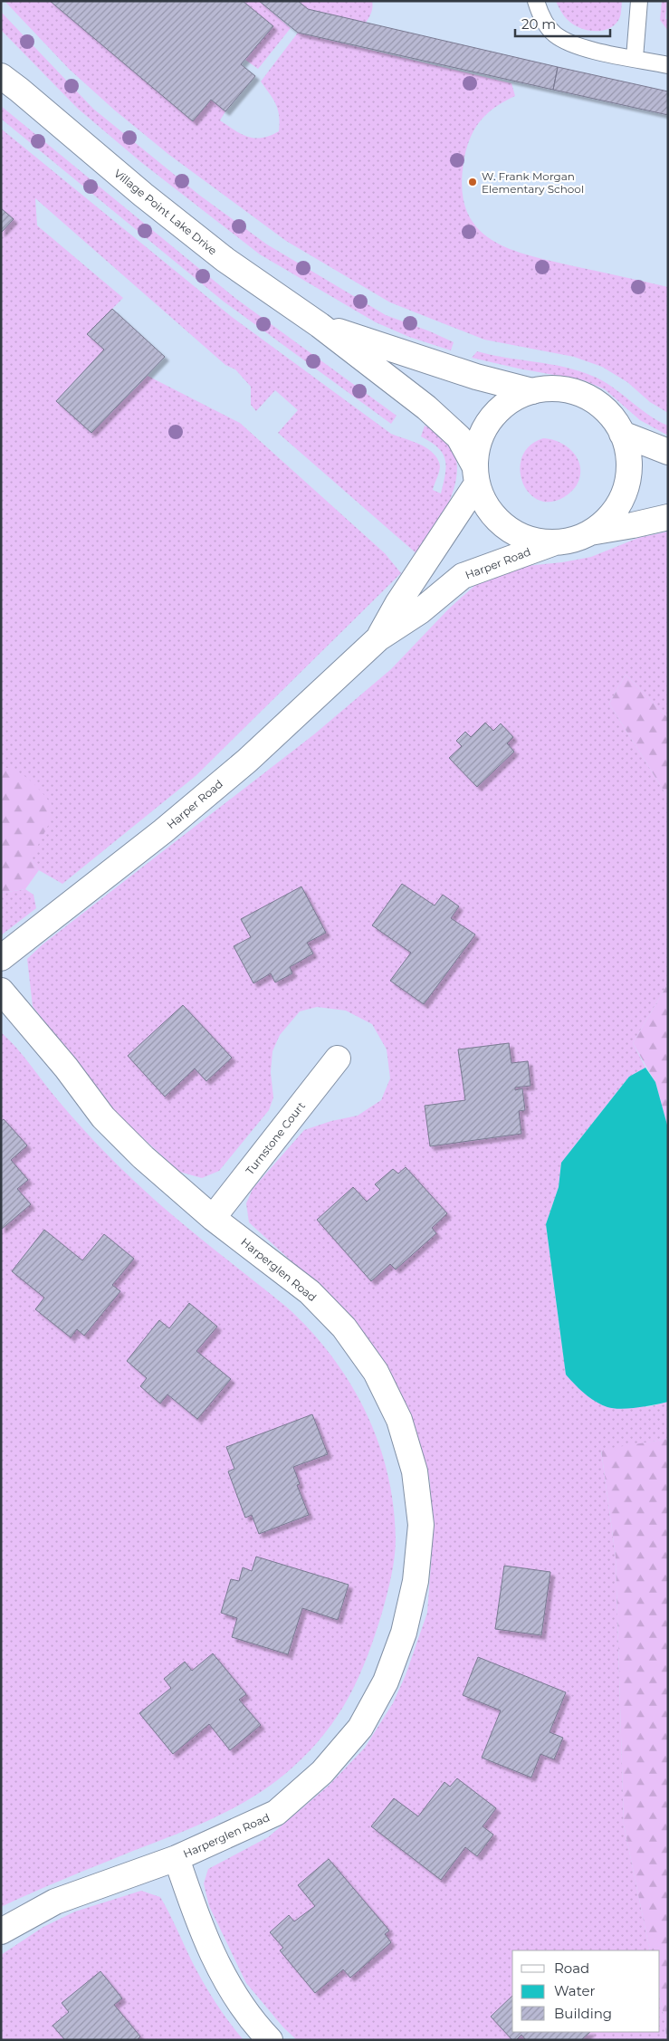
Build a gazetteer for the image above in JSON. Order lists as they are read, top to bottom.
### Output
{
  "streets": {
    "street": [
      "Village Point Lake Drive",
      "Harper Road",
      "Turnstone Court",
      "Harperglen Road"
    ]
  },
  "crossings": [
    ["Village Point Lake Drive", "Harper Road"],
    ["Turnstone Court", "Harperglen Road"]
  ],
  "places": ["W. Frank Morgan Elementary School"],
  "legend": ["Road", "Water", "Building"],
  "scale_bar": "20 m"
}
